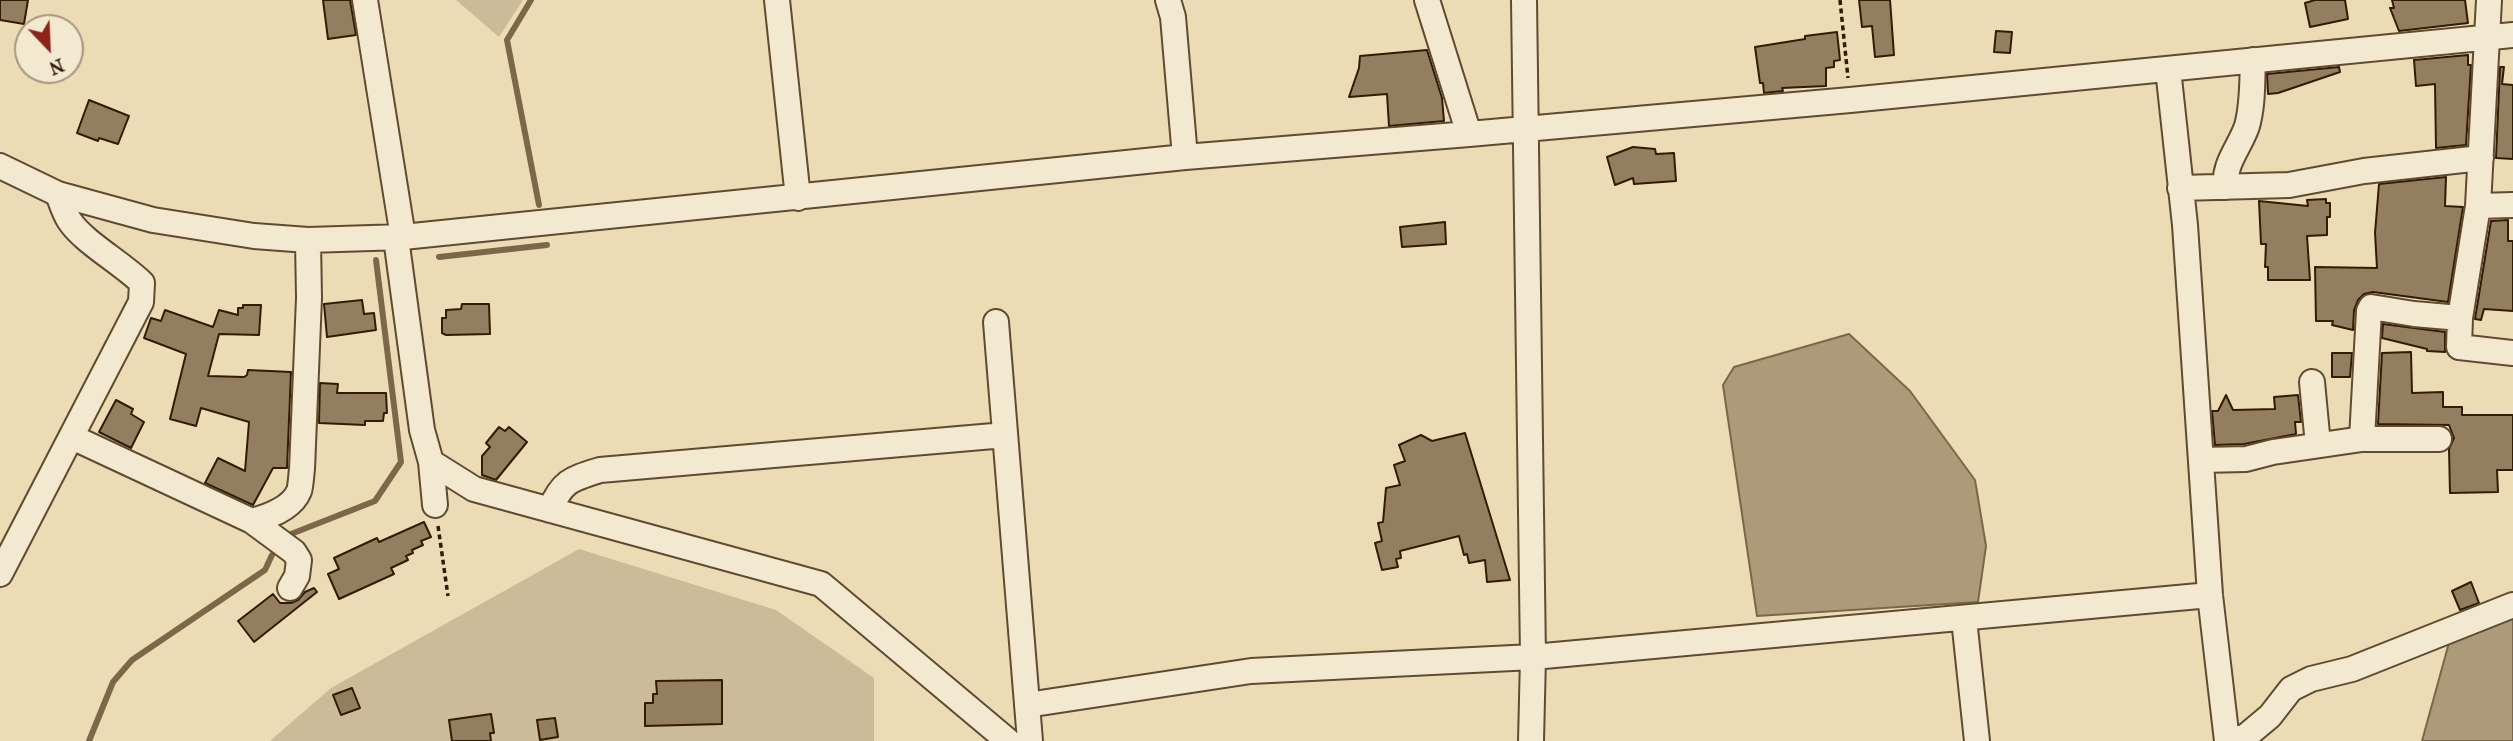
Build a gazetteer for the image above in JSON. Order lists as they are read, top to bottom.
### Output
{
  "north": "bottom right"
}
